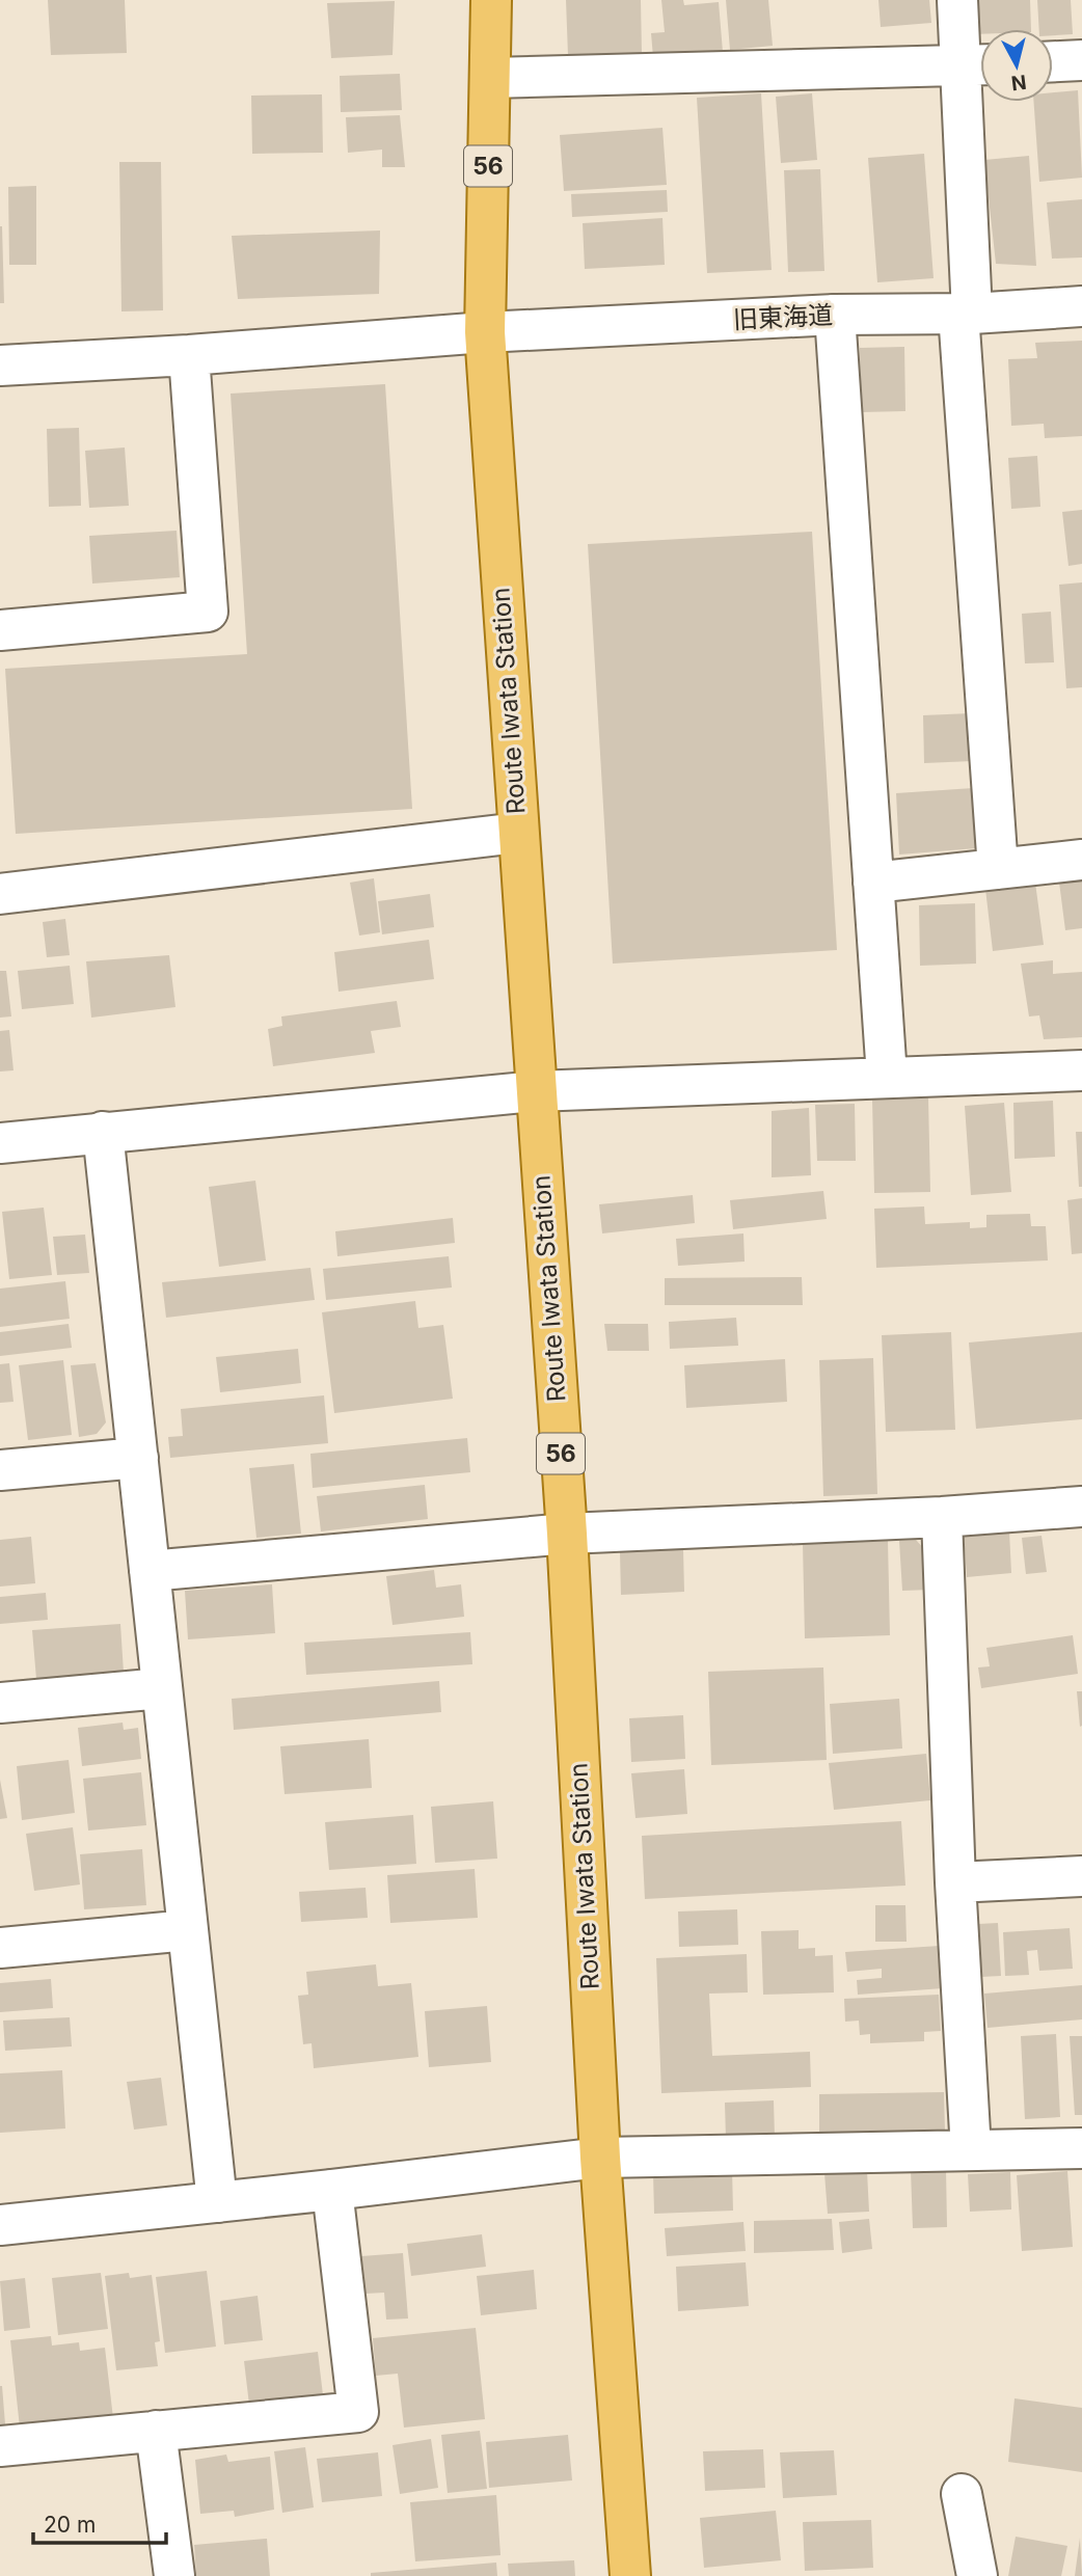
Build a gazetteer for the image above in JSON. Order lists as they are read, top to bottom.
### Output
{
  "streets": {
    "main road": ["56", "Route Iwata Station"],
    "street": ["旧東海道"]
  },
  "crossings": [
    ["旧東海道", "Route Iwata Station"]
  ],
  "scale_bar": "20 m",
  "north": "bottom"
}
